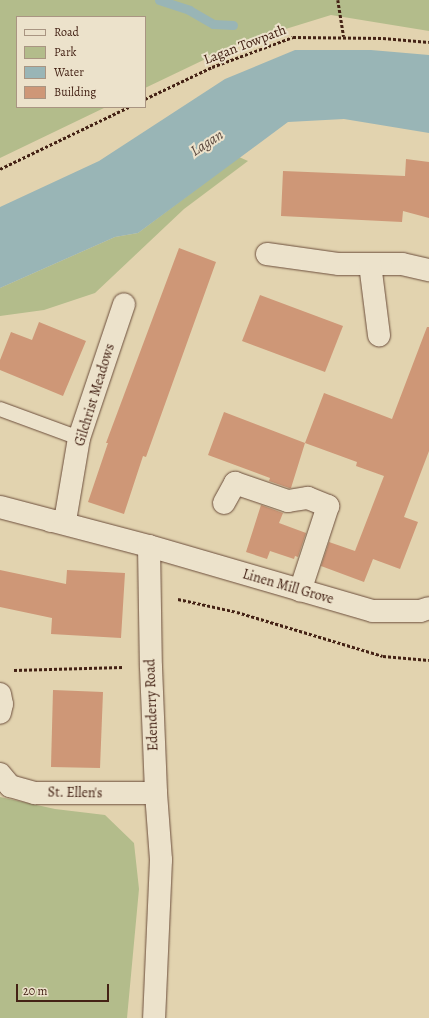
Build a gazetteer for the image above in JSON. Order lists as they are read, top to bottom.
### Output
{
  "streets": {
    "street": [
      "Gilchrist Meadows",
      "Linen Mill Grove",
      "Edenderry Road",
      "St. Ellen's"
    ],
    "path": ["Lagan Towpath"]
  },
  "crossings": [
    ["Linen Mill Grove", "Edenderry Road"],
    ["Edenderry Road", "St. Ellen's"]
  ],
  "water": ["Lagan"],
  "legend": [
    "Road",
    "Park",
    "Water",
    "Building"
  ],
  "scale_bar": "20 m"
}
